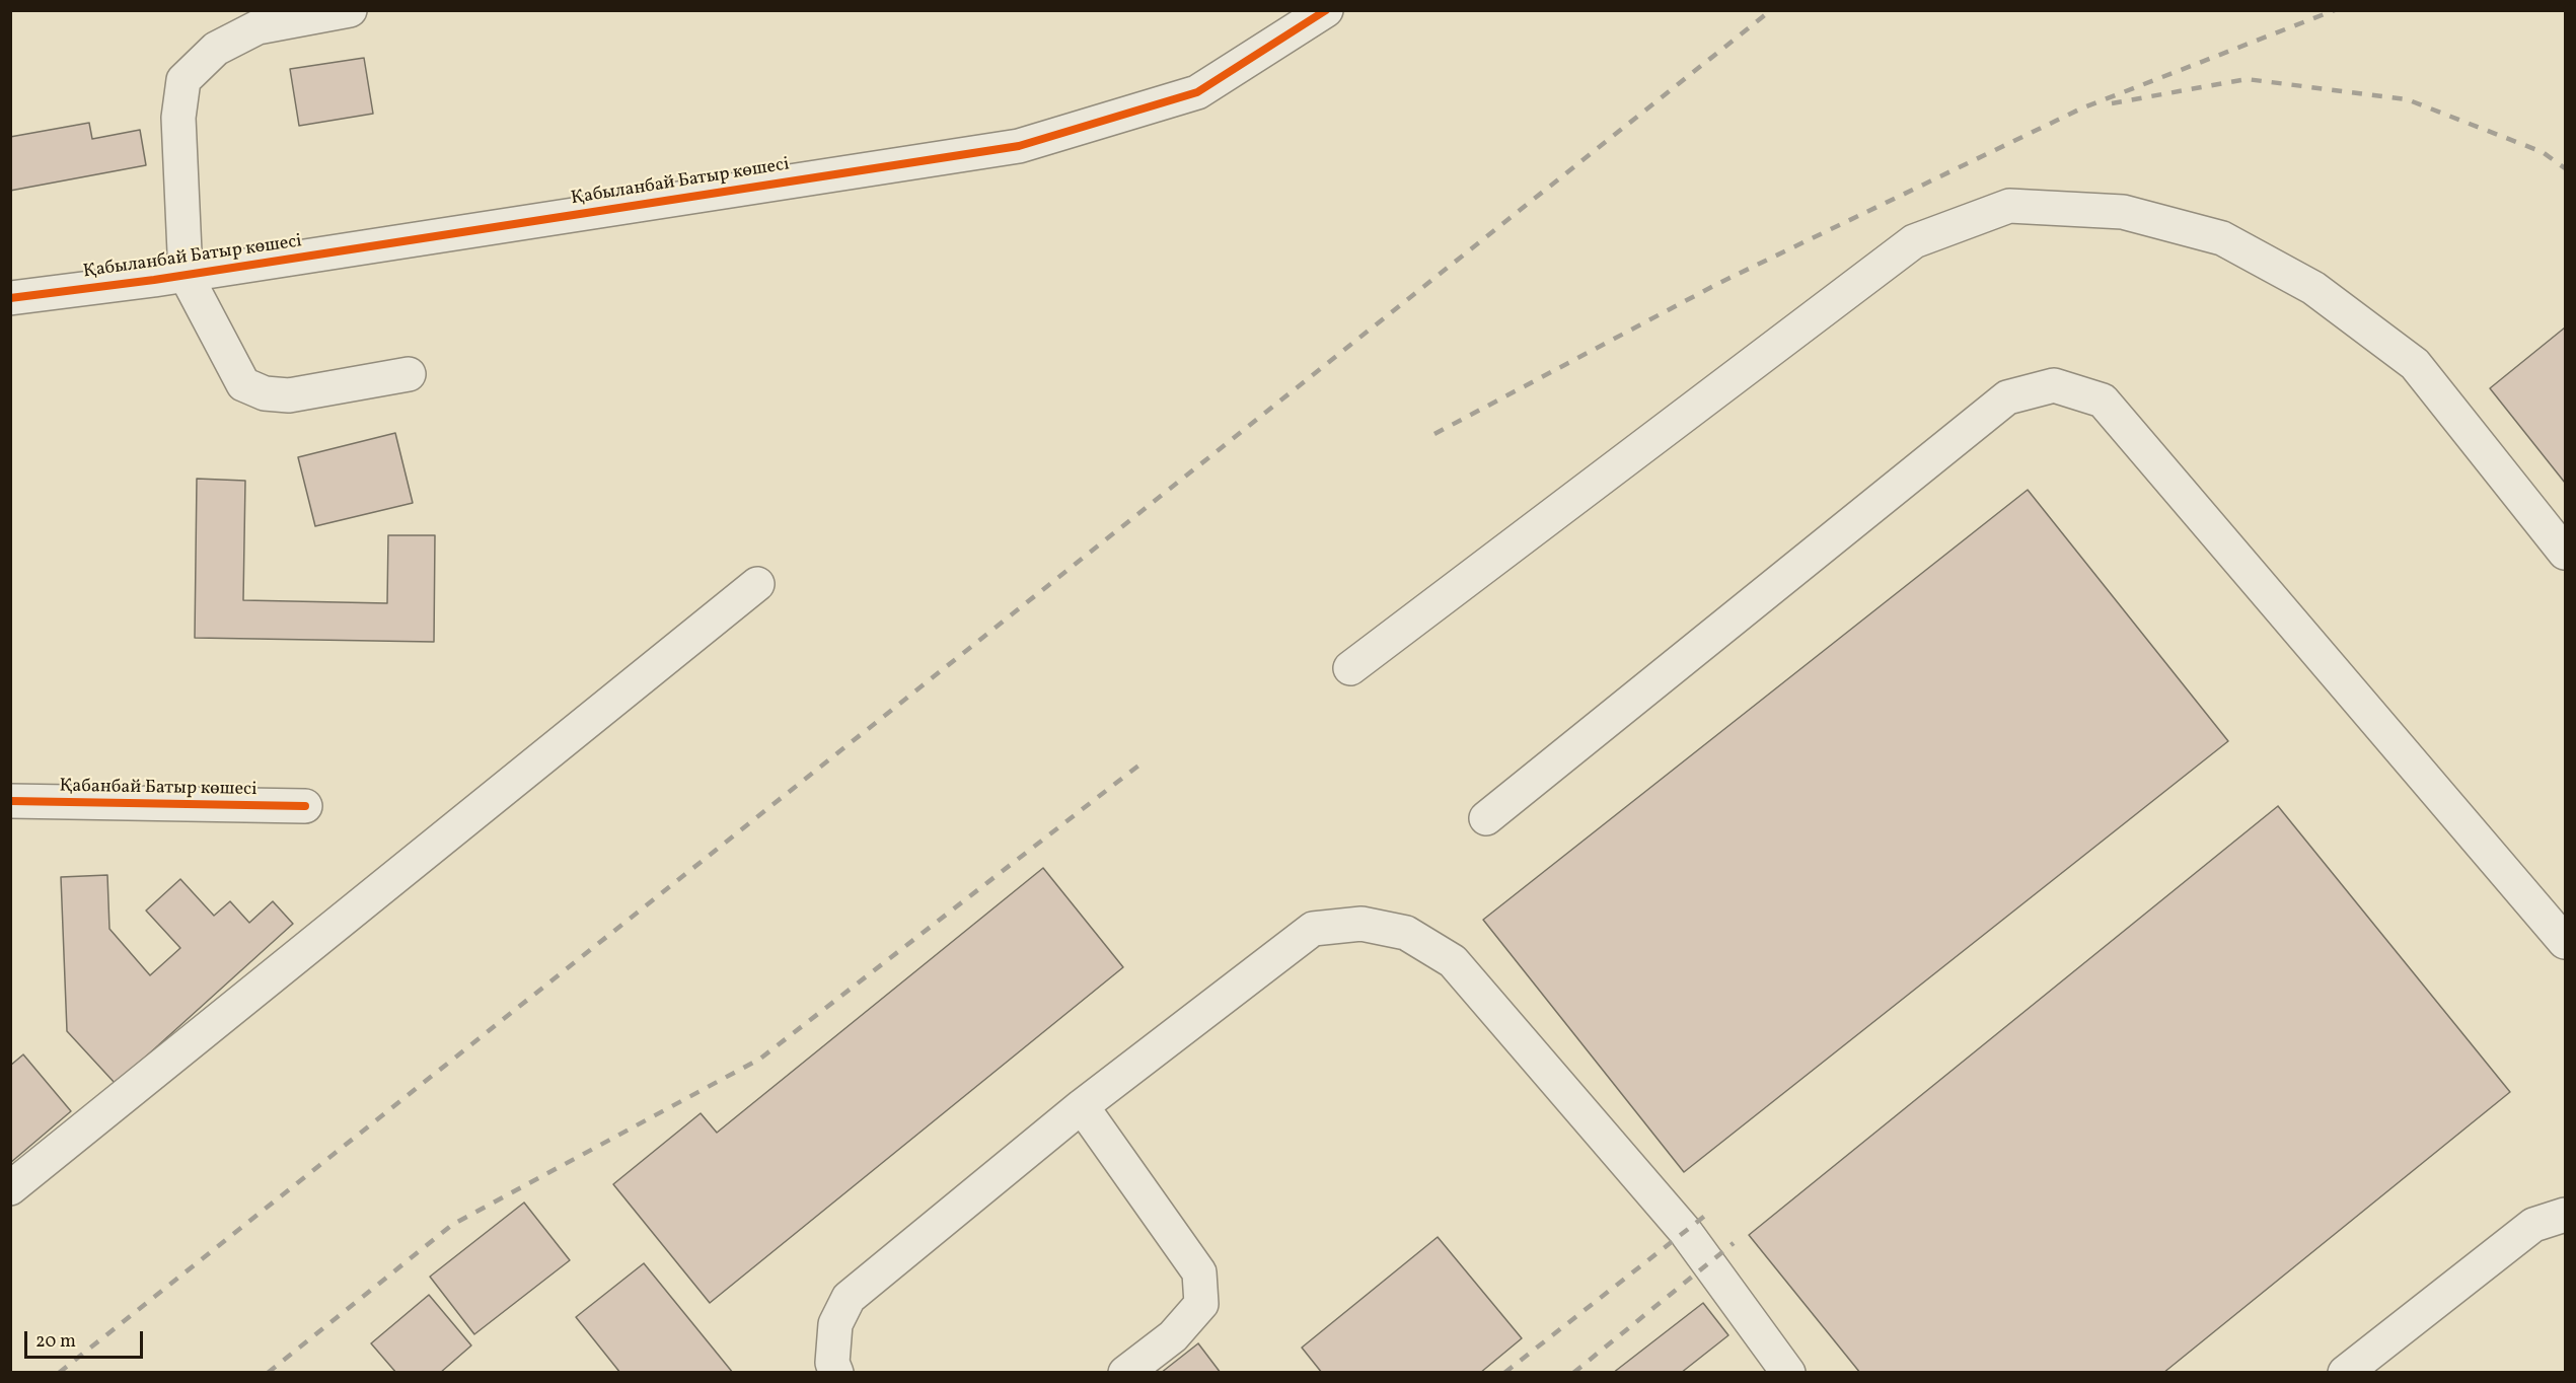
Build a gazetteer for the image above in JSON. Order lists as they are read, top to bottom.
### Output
{
  "streets": {
    "street": ["Қабыланбай Батыр көшесі", "Қабанбай Батыр көшесі"]
  },
  "scale_bar": "20 m"
}
